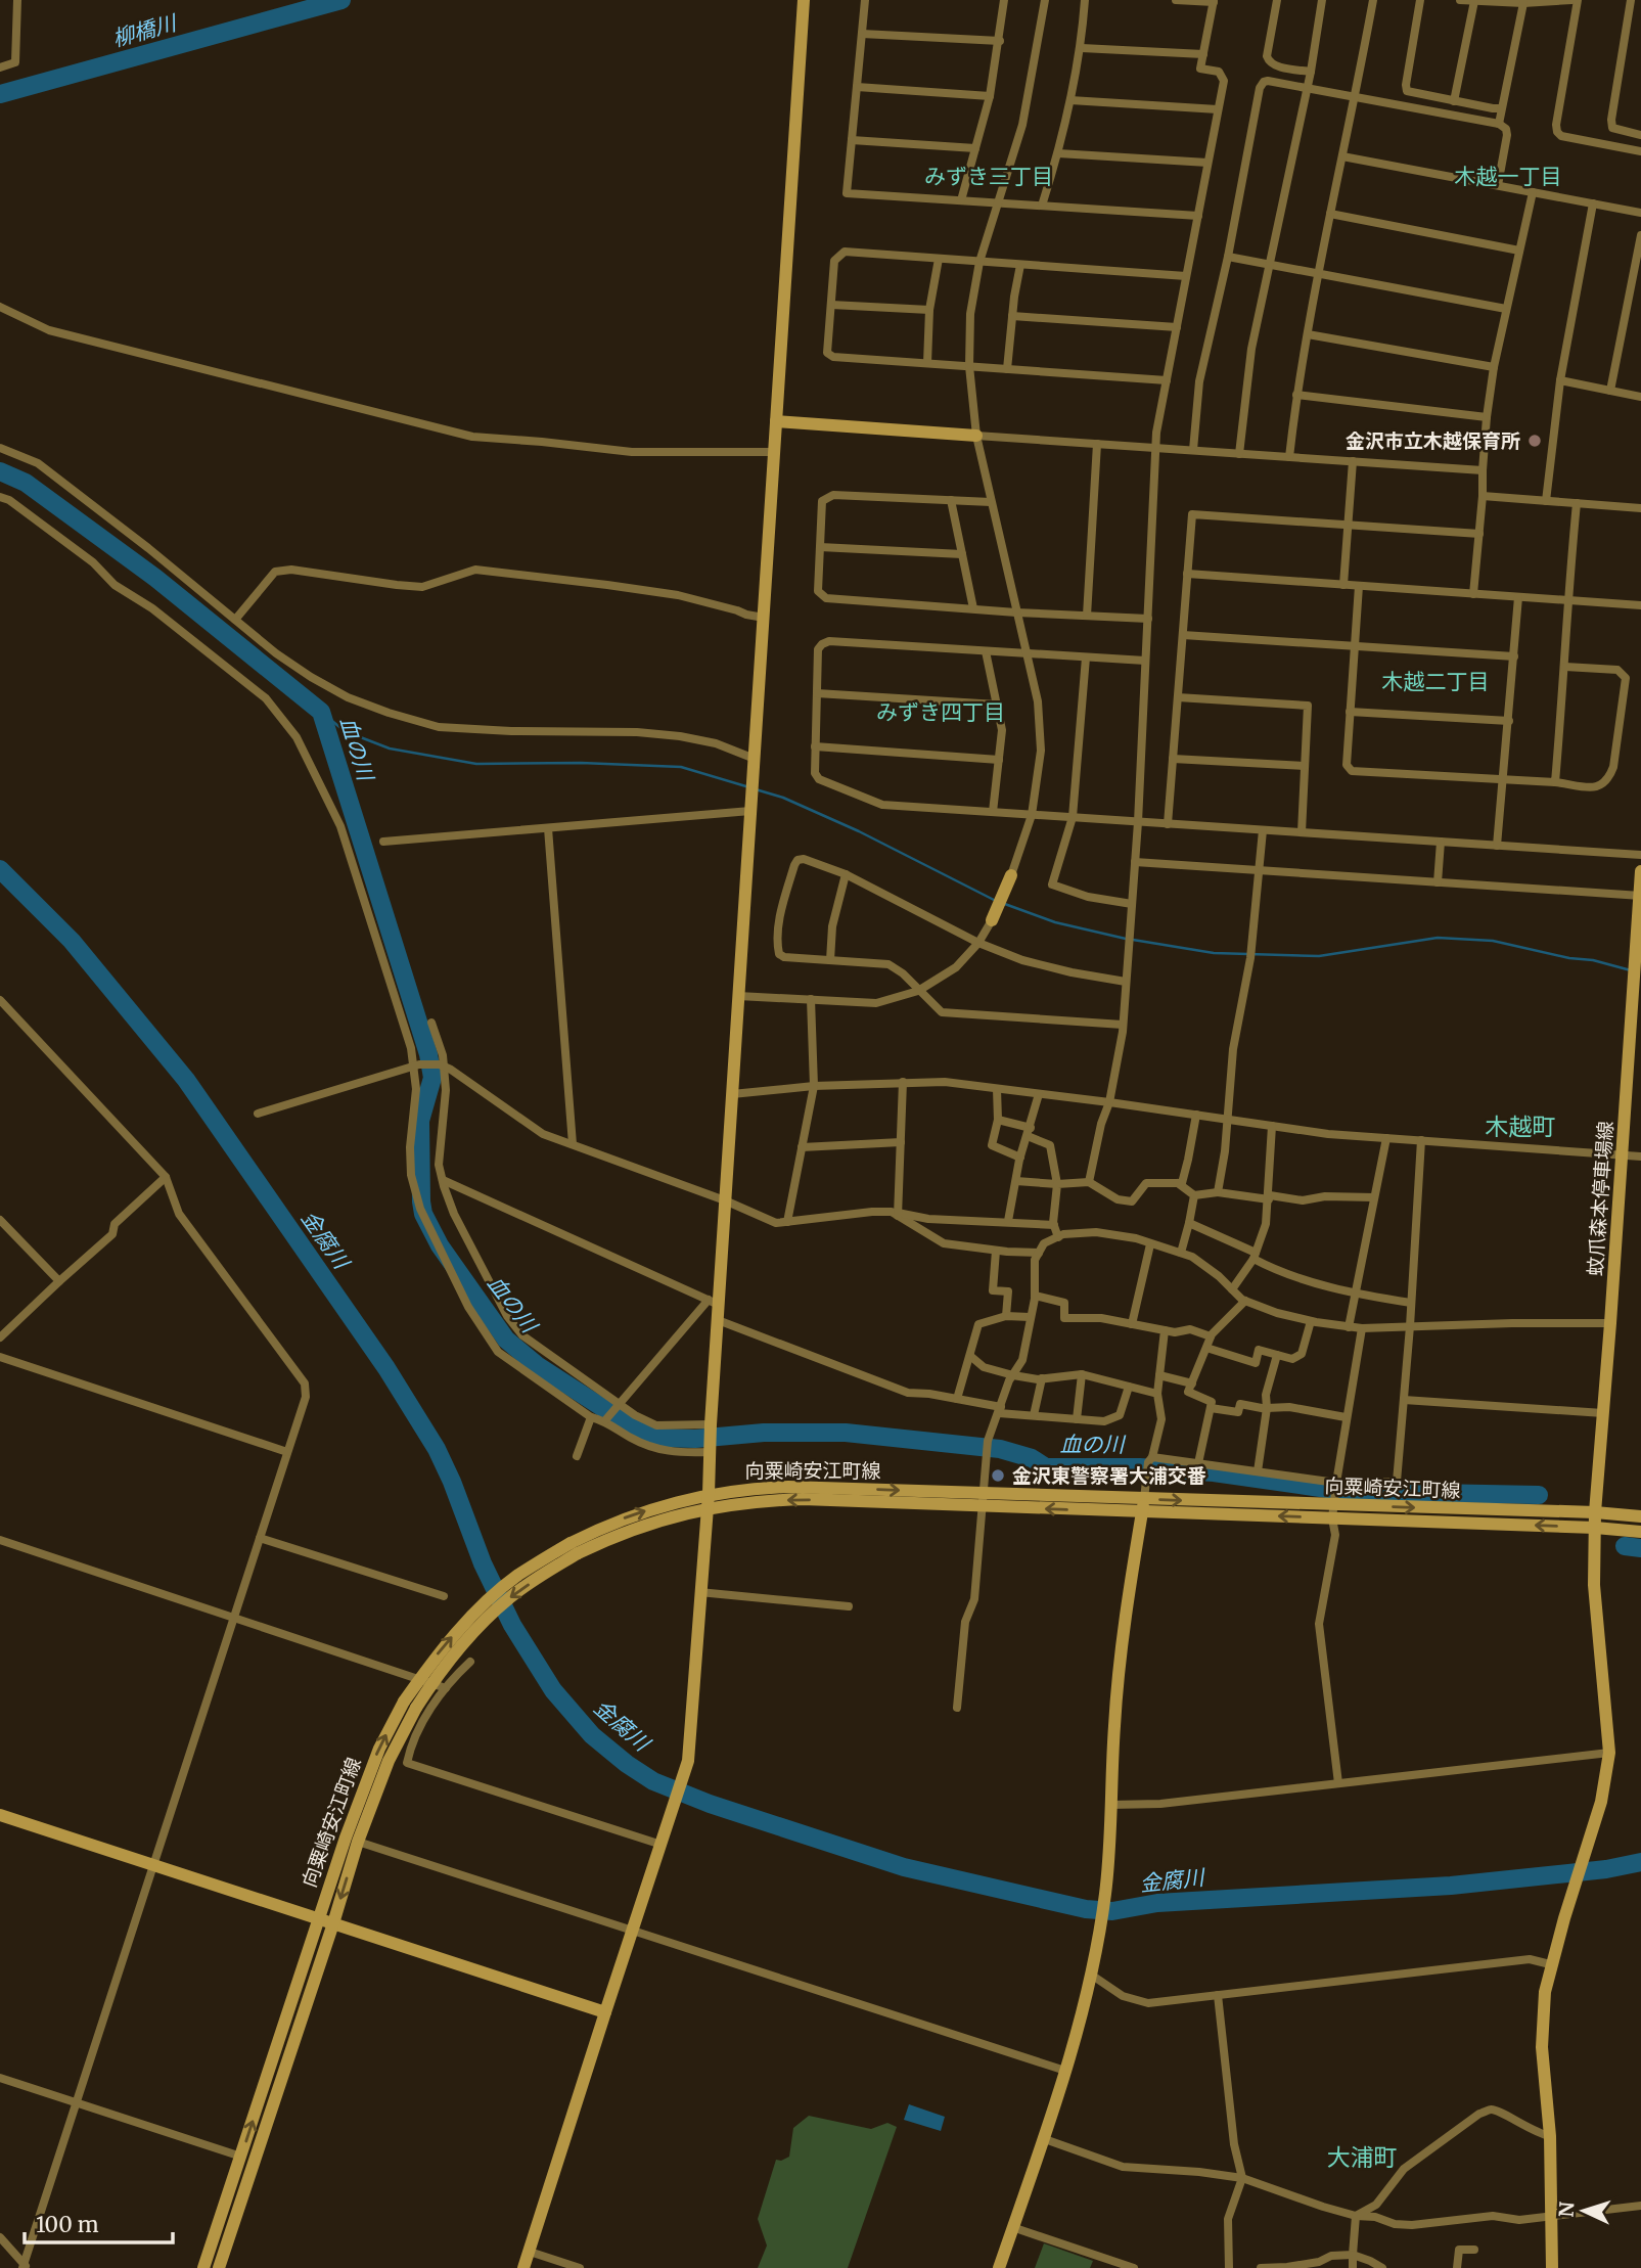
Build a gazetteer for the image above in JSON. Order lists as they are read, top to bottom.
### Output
{
  "streets": {
    "street": ["蚊爪森本停車場線", "向粟崎安江町線"]
  },
  "crossings": [
    ["蚊爪森本停車場線", "向粟崎安江町線"]
  ],
  "districts": [
    "みずき三丁目",
    "木越一丁目",
    "木越二丁目",
    "みずき四丁目",
    "木越町",
    "大浦町"
  ],
  "water": ["柳橋川", "血の川", "金腐川"],
  "places": ["金沢市立木越保育所", "金沢東警察署大浦交番"],
  "scale_bar": "100 m",
  "north": "left"
}
